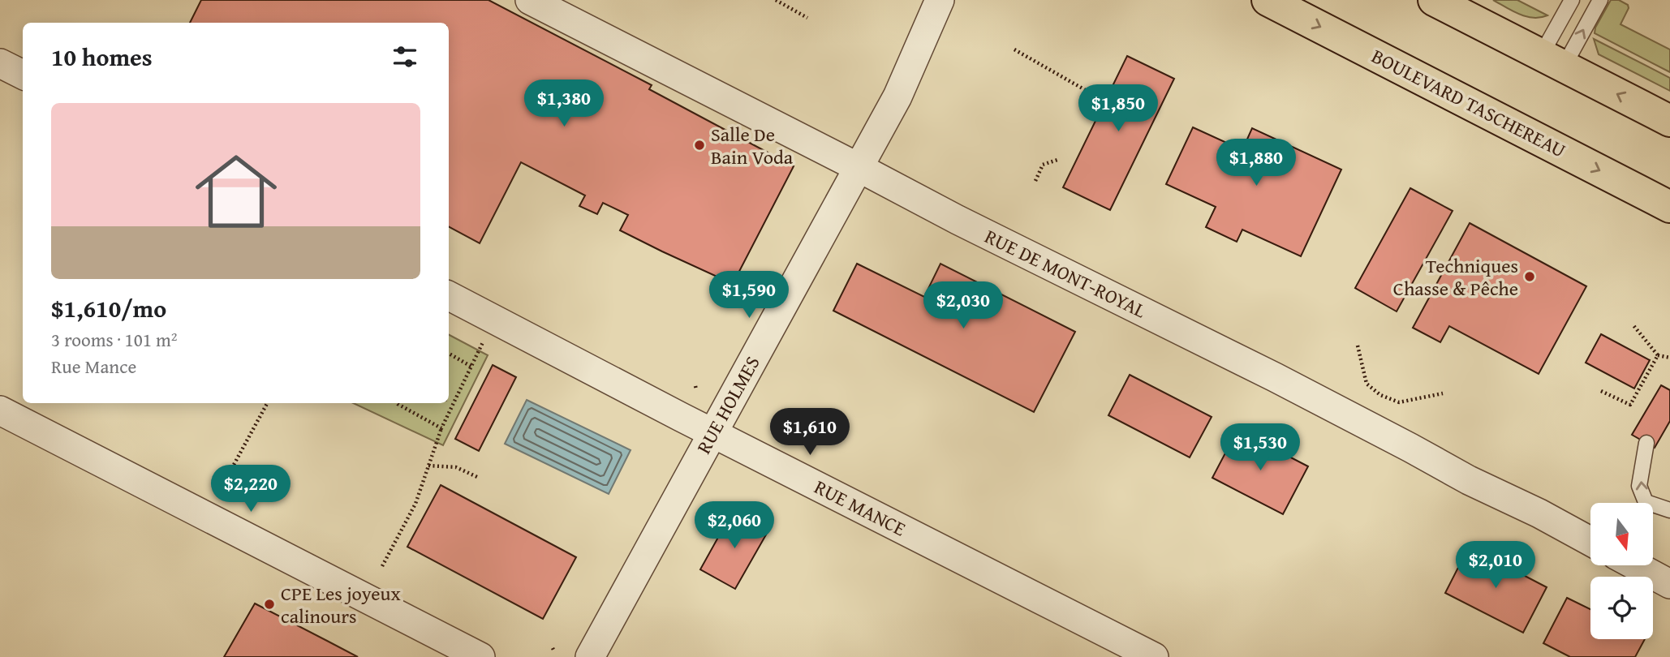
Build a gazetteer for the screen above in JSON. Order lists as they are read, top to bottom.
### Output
{
  "streets": {
    "main road": ["BOULEVARD TASCHEREAU"],
    "street": ["RUE DE MONT-ROYAL", "RUE HOLMES", "RUE MANCE"]
  },
  "crossings": [
    ["RUE DE MONT-ROYAL", "RUE HOLMES"],
    ["RUE HOLMES", "RUE MANCE"]
  ],
  "places": ["Salle De Bain Voda", "Techniques Chasse & Pêche", "CPE Les joyeux calinours"],
  "north": "bottom",
  "page": {
    "heading": "10 homes",
    "price": [
      "$1,380",
      "$1,850",
      "$1,880",
      "$1,590",
      "$2,030",
      "$1,610",
      "$1,530",
      "$2,220",
      "$2,060",
      "$2,010"
    ],
    "list": [
      {
        "name": "$1,610/mo",
        "note": "3 rooms · 101 m² · Rue Mance"
      }
    ]
  }
}
